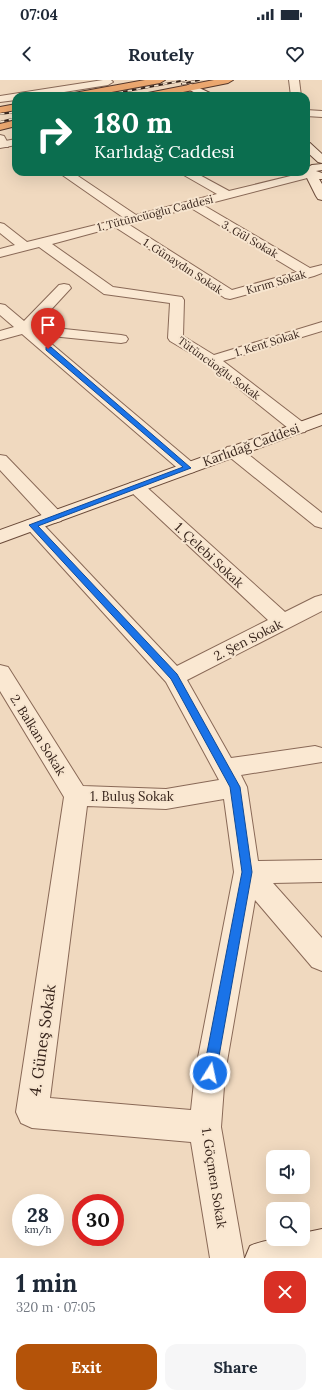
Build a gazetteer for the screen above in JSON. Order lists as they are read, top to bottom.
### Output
{
  "streets": {
    "street": [
      "1. Tütüncüoğlu Caddesi",
      "3. Gül Sokak",
      "1. Günaydın Sokak",
      "Kırım Sokak",
      "1. Kent Sokak",
      "Tütüncüoğlu Sokak",
      "Karlıdağ Caddesi",
      "1. Çelebi Sokak",
      "2. Şen Sokak",
      "2. Balkan Sokak",
      "1. Buluş Sokak",
      "4. Güneş Sokak",
      "1. Göçmen Sokak"
    ]
  },
  "crossings": [
    ["1. Tütüncüoğlu Caddesi", "3. Gül Sokak"],
    ["1. Tütüncüoğlu Caddesi", "1. Günaydın Sokak"],
    ["1. Tütüncüoğlu Caddesi", "Tütüncüoğlu Sokak"],
    ["3. Gül Sokak", "Kırım Sokak"],
    ["1. Günaydın Sokak", "Kırım Sokak"],
    ["1. Kent Sokak", "Tütüncüoğlu Sokak"],
    ["Tütüncüoğlu Sokak", "Karlıdağ Caddesi"],
    ["Karlıdağ Caddesi", "1. Çelebi Sokak"],
    ["Karlıdağ Caddesi", "1. Göçmen Sokak"],
    ["1. Çelebi Sokak", "2. Şen Sokak"],
    ["2. Şen Sokak", "1. Göçmen Sokak"],
    ["2. Balkan Sokak", "1. Buluş Sokak"],
    ["2. Balkan Sokak", "4. Güneş Sokak"],
    ["1. Buluş Sokak", "4. Güneş Sokak"],
    ["1. Buluş Sokak", "1. Göçmen Sokak"],
    ["4. Güneş Sokak", "1. Göçmen Sokak"]
  ],
  "page": {
    "status": "07:04",
    "header": "Routely",
    "turn": ["180 m", "Karlıdağ Caddesi"],
    "speed": "28 km/h",
    "limit": "30",
    "heading": ["1 min", "320 m · 07:05"],
    "buttons": ["Exit", "Share"]
  }
}
